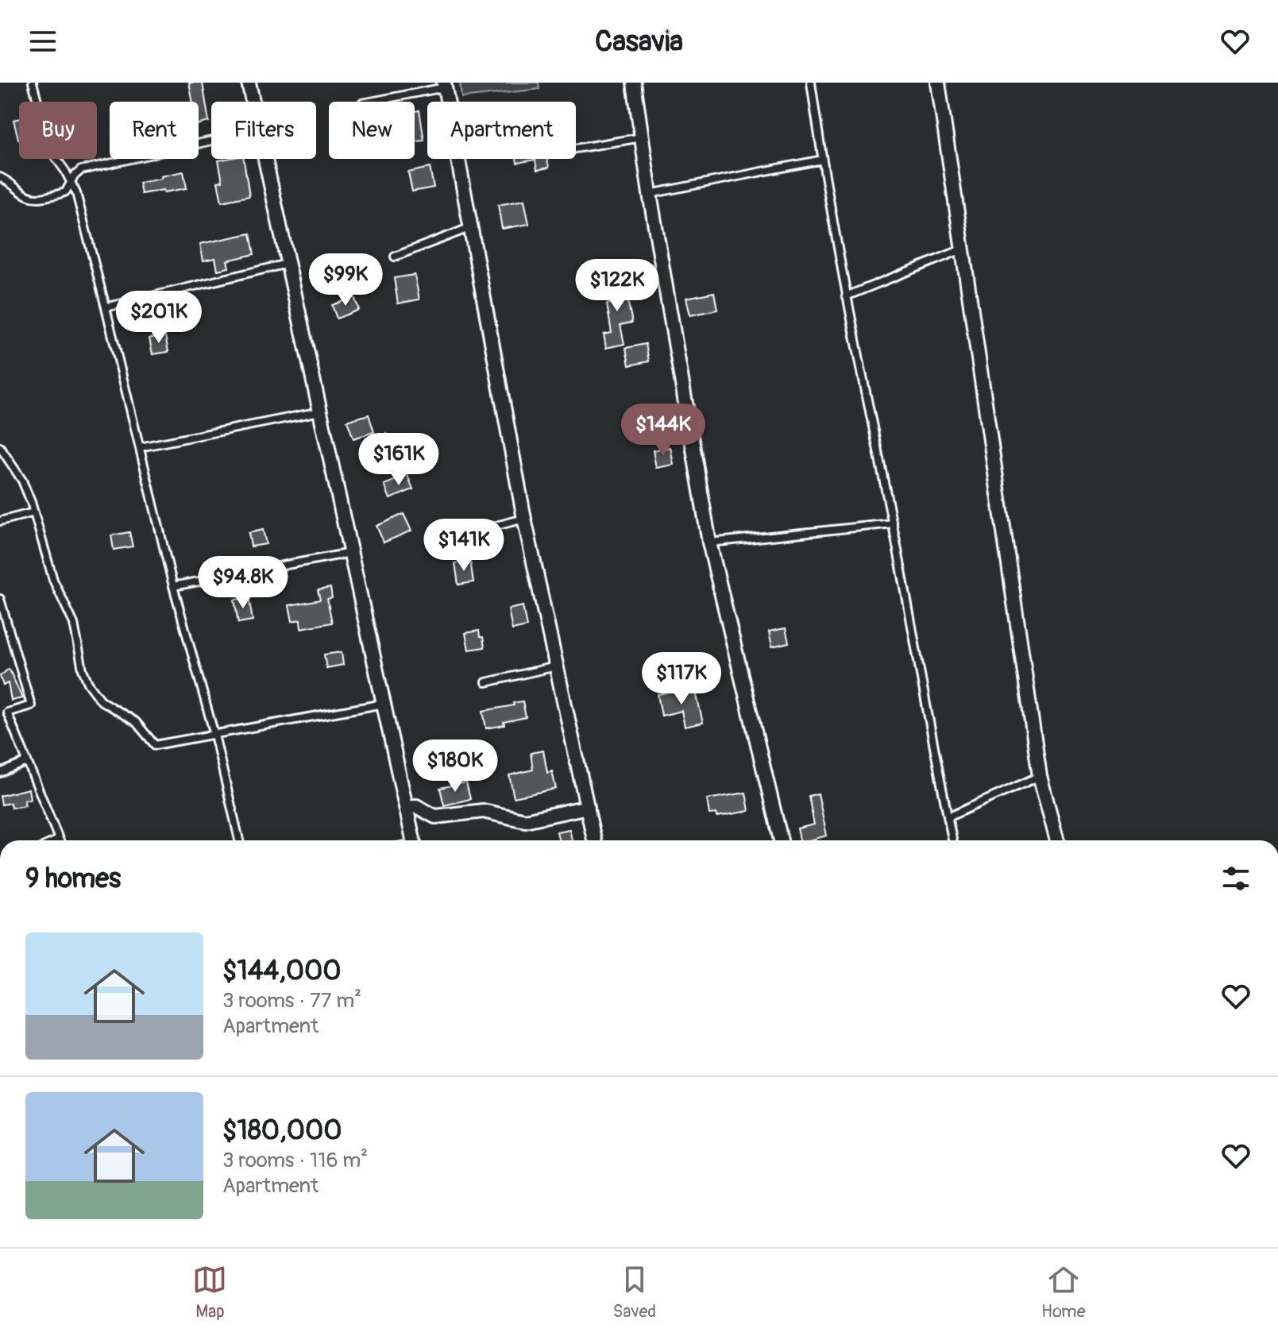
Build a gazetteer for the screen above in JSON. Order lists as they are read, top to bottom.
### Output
{
  "page": {
    "header": "Casavia",
    "chip": [
      "Buy",
      "Rent",
      "Filters",
      "New",
      "Apartment"
    ],
    "price": [
      "$99K",
      "$122K",
      "$201K",
      "$144K",
      "$161K",
      "$141K",
      "$94.8K",
      "$117K",
      "$180K"
    ],
    "heading": "9 homes",
    "list": [
      {
        "name": "$144,000",
        "note": "3 rooms · 77 m² · Apartment"
      },
      {
        "name": "$180,000",
        "note": "3 rooms · 116 m² · Apartment"
      }
    ],
    "tabs": ["Map", "Saved", "Home"]
  }
}
